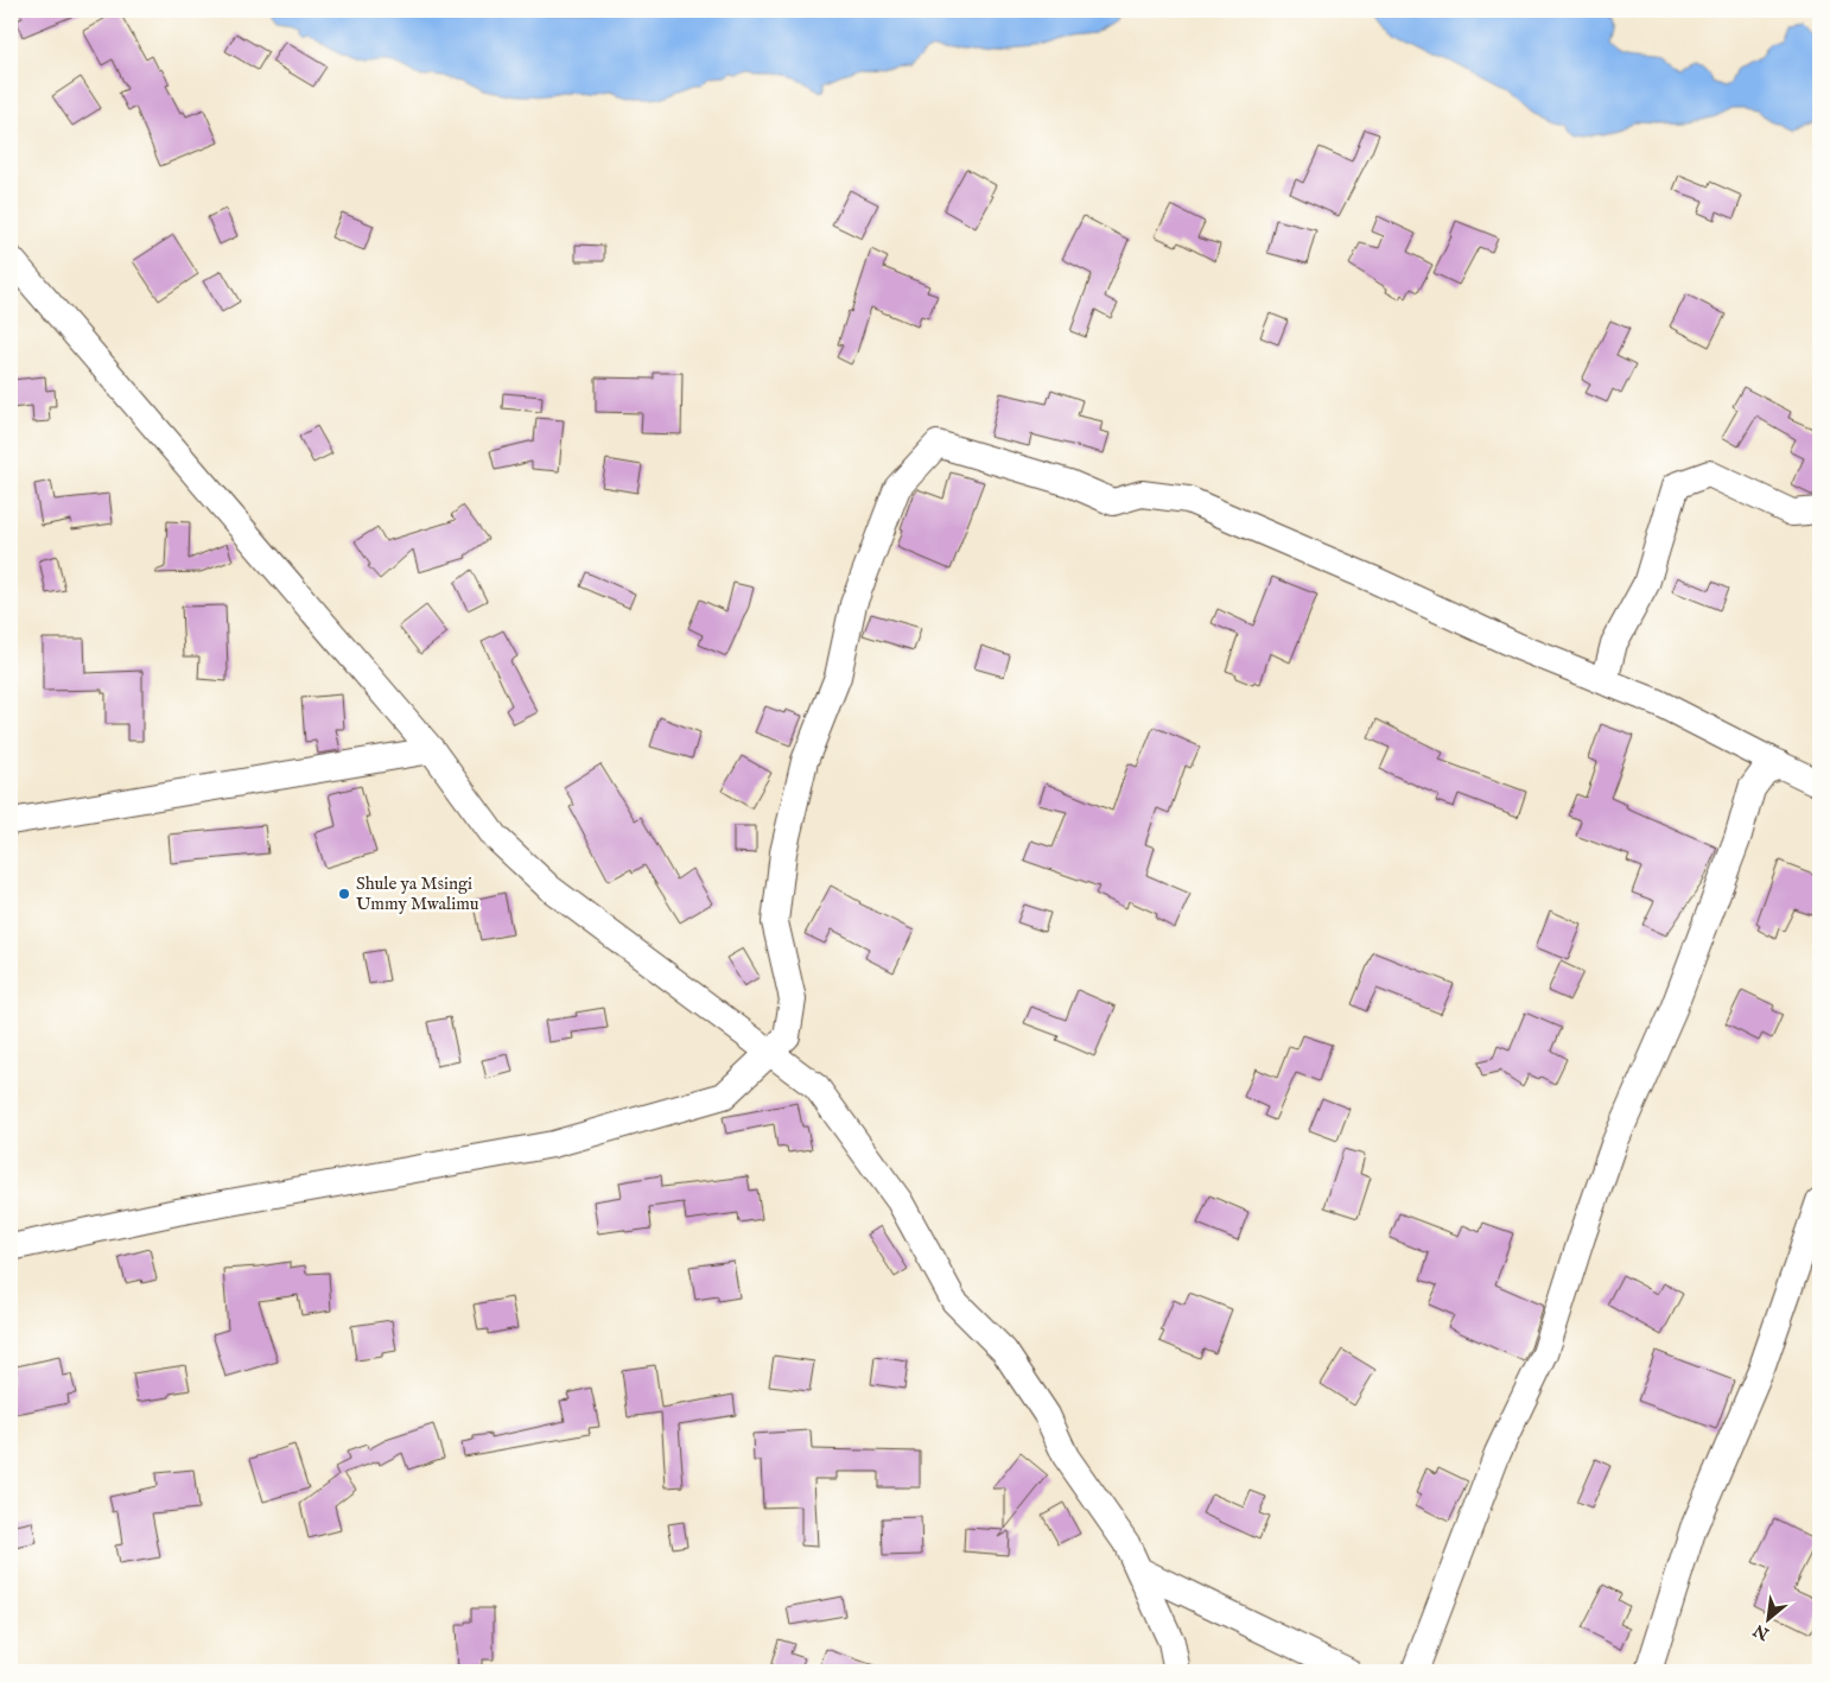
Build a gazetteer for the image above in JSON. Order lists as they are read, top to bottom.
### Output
{
  "places": ["Shule ya Msingi Ummy Mwalimu"],
  "north": "bottom left"
}
